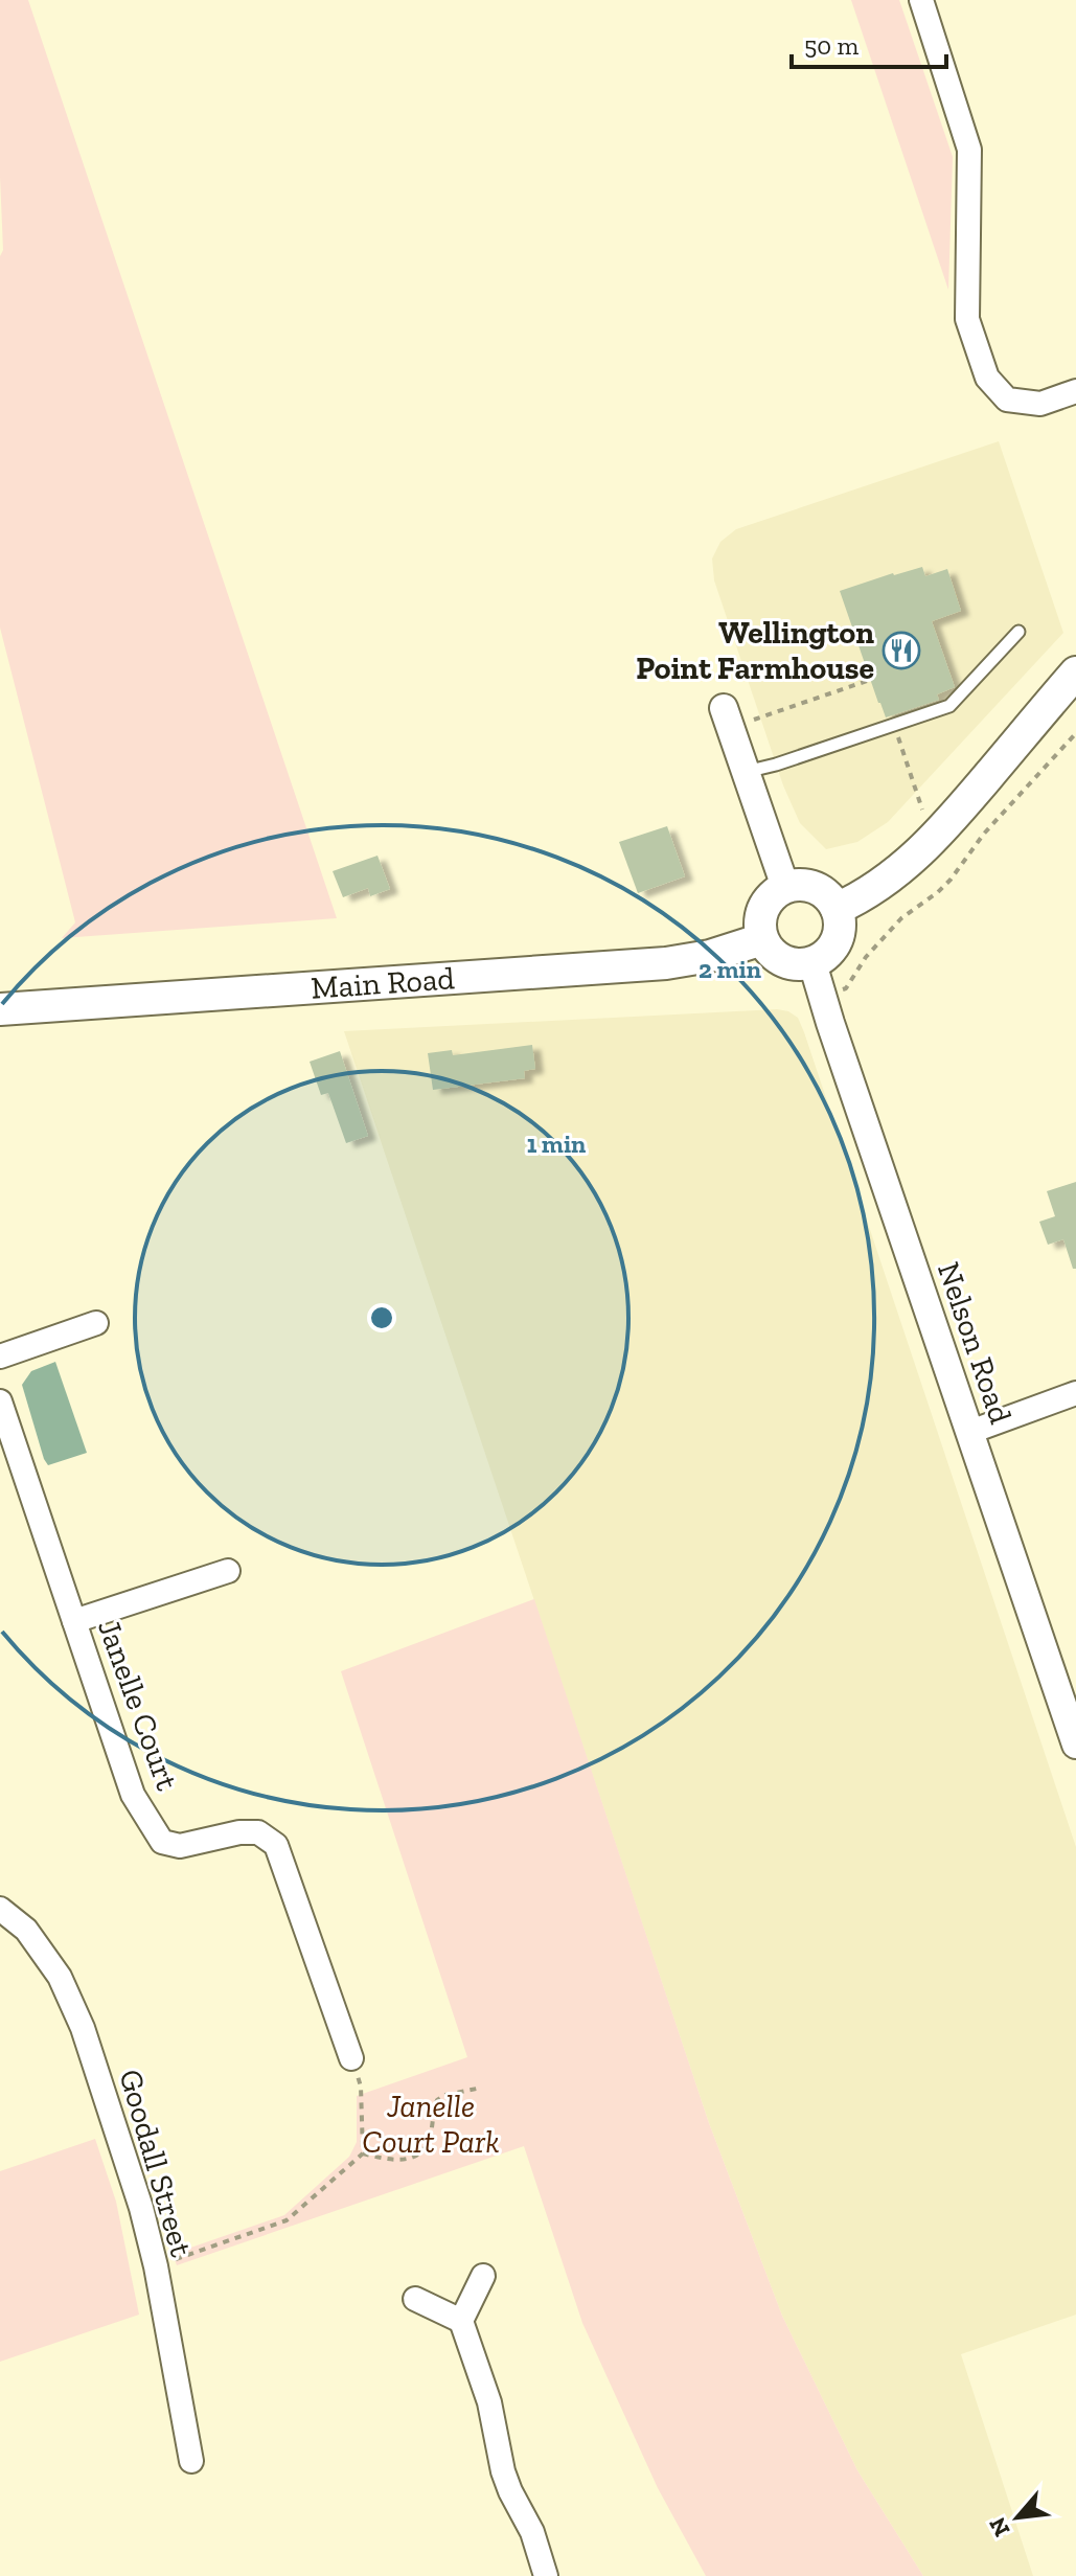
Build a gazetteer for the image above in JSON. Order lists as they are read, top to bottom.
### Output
{
  "streets": {
    "main road": ["Main Road"],
    "street": ["Nelson Road", "Janelle Court", "Goodall Street"]
  },
  "crossings": [
    ["Main Road", "Nelson Road"]
  ],
  "parks": ["Janelle Court Park"],
  "places": {
    "restaurant": ["Wellington Point Farmhouse"]
  },
  "scale_bar": "50 m",
  "north": "bottom left",
  "rings": ["2 min", "1 min"]
}
